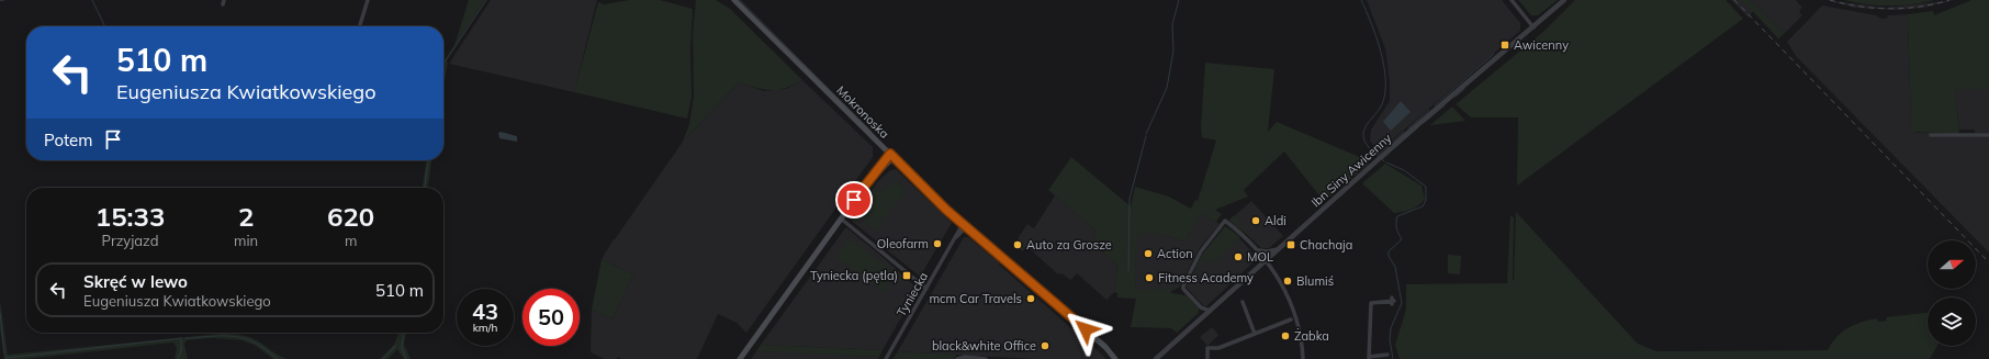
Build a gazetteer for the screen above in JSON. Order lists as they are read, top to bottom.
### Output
{
  "streets": {
    "main road": ["Mokronoska"],
    "street": ["Ibn Siny Awicenny", "Tyniecka"]
  },
  "crossings": [
    ["Mokronoska", "Tyniecka"]
  ],
  "places": {
    "transit": ["Awicenny", "Chachaja", "Tyniecka (pętla)"],
    "other": [
      "Aldi",
      "Oleofarm",
      "Auto za Grosze",
      "Action",
      "MOL",
      "Fitness Academy",
      "Blumiś",
      "mcm Car Travels",
      "Żabka",
      "black&white Office"
    ]
  },
  "north": "right",
  "page": {
    "turn": ["510 m", "Eugeniusza Kwiatkowskiego"],
    "then": "Potem",
    "eta": [
      "15:33",
      "Przyjazd",
      "2",
      "min",
      "620",
      "m"
    ],
    "list": [
      {
        "name": "Skręć w lewo",
        "note": "Eugeniusza Kwiatkowskiego",
        "value": "510 m"
      }
    ],
    "speed": "43 km/h",
    "limit": "50"
  }
}
